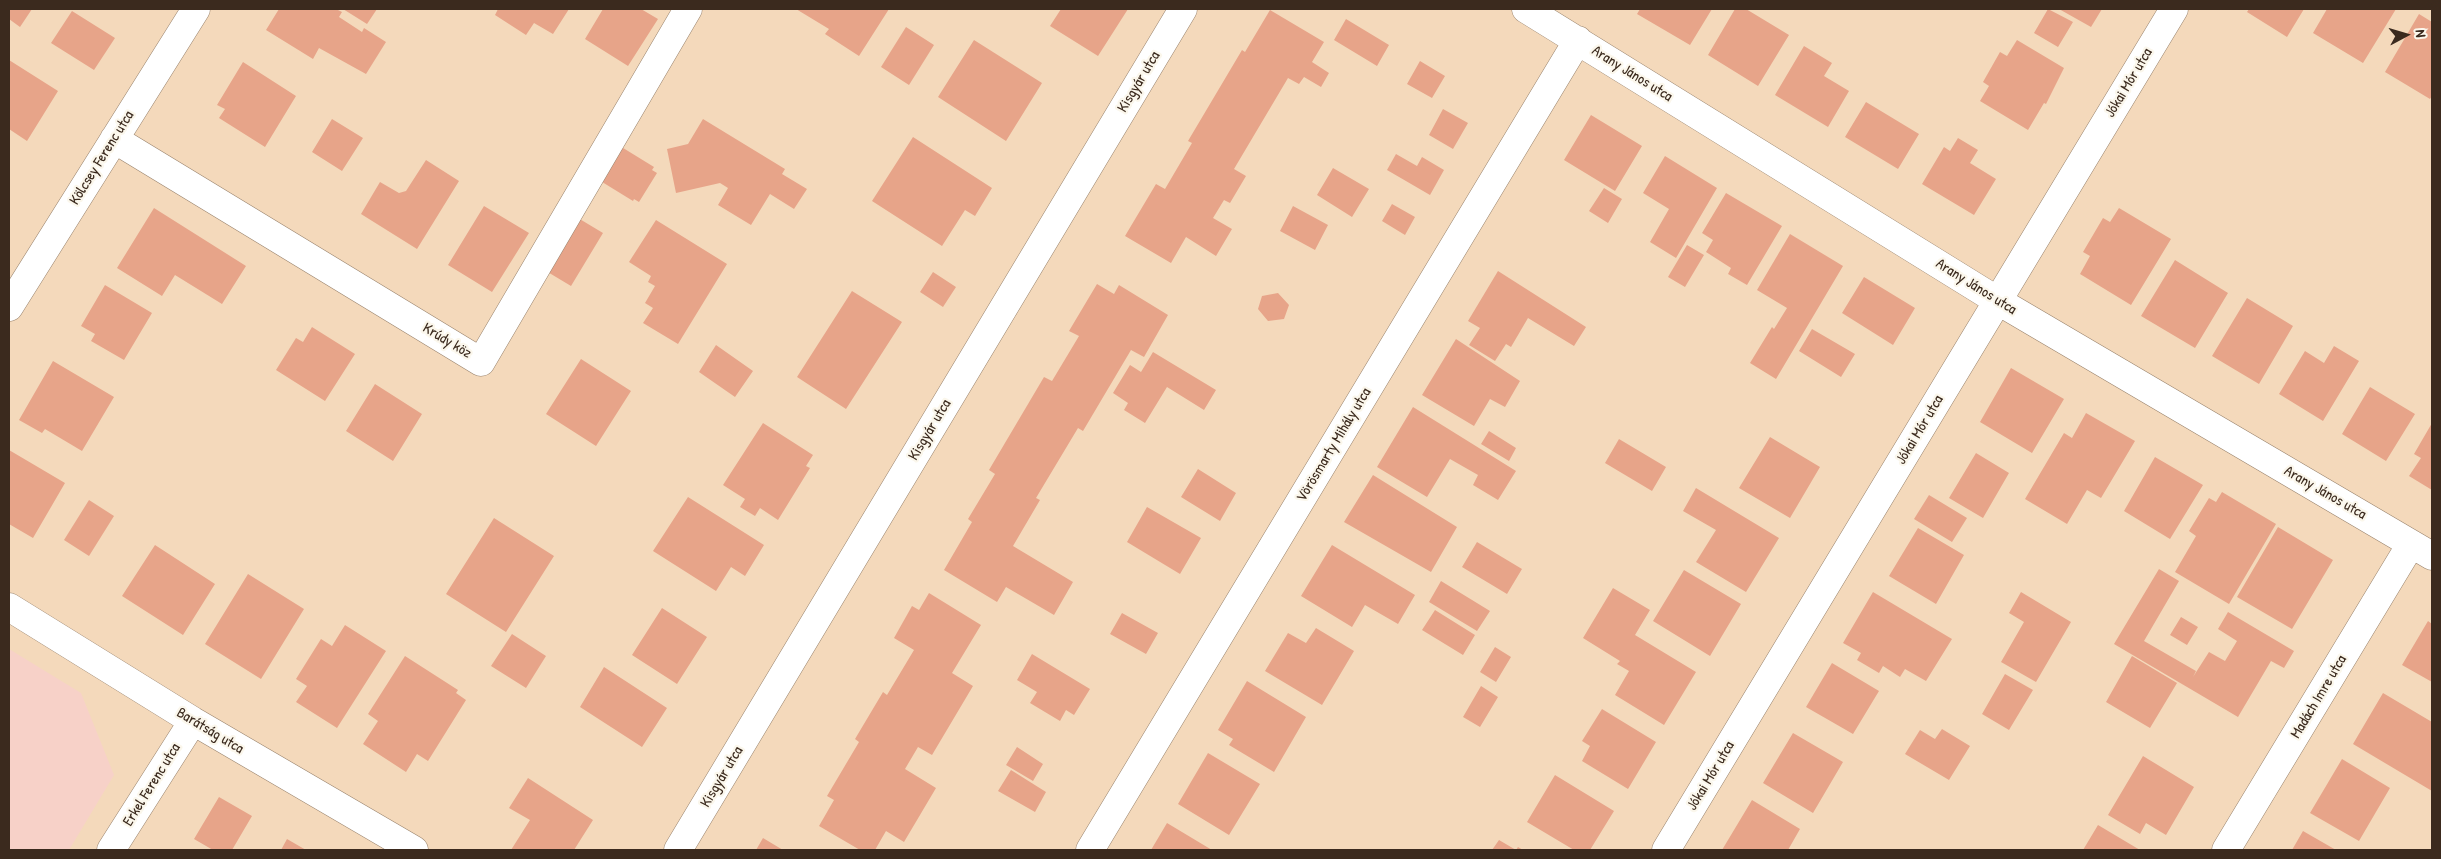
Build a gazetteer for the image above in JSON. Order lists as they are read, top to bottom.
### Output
{
  "streets": {
    "street": [
      "Arany János utca",
      "Kisgyár utca",
      "Jókai Mór utca",
      "Kölcsey Ferenc utca",
      "Krúdy köz",
      "Vörösmarty Mihály utca",
      "Madách Imre utca",
      "Barátság utca",
      "Erkel Ferenc utca"
    ]
  },
  "crossings": [
    ["Arany János utca", "Jókai Mór utca"],
    ["Arany János utca", "Vörösmarty Mihály utca"],
    ["Arany János utca", "Madách Imre utca"],
    ["Kölcsey Ferenc utca", "Krúdy köz"],
    ["Barátság utca", "Erkel Ferenc utca"]
  ],
  "north": "right"
}
